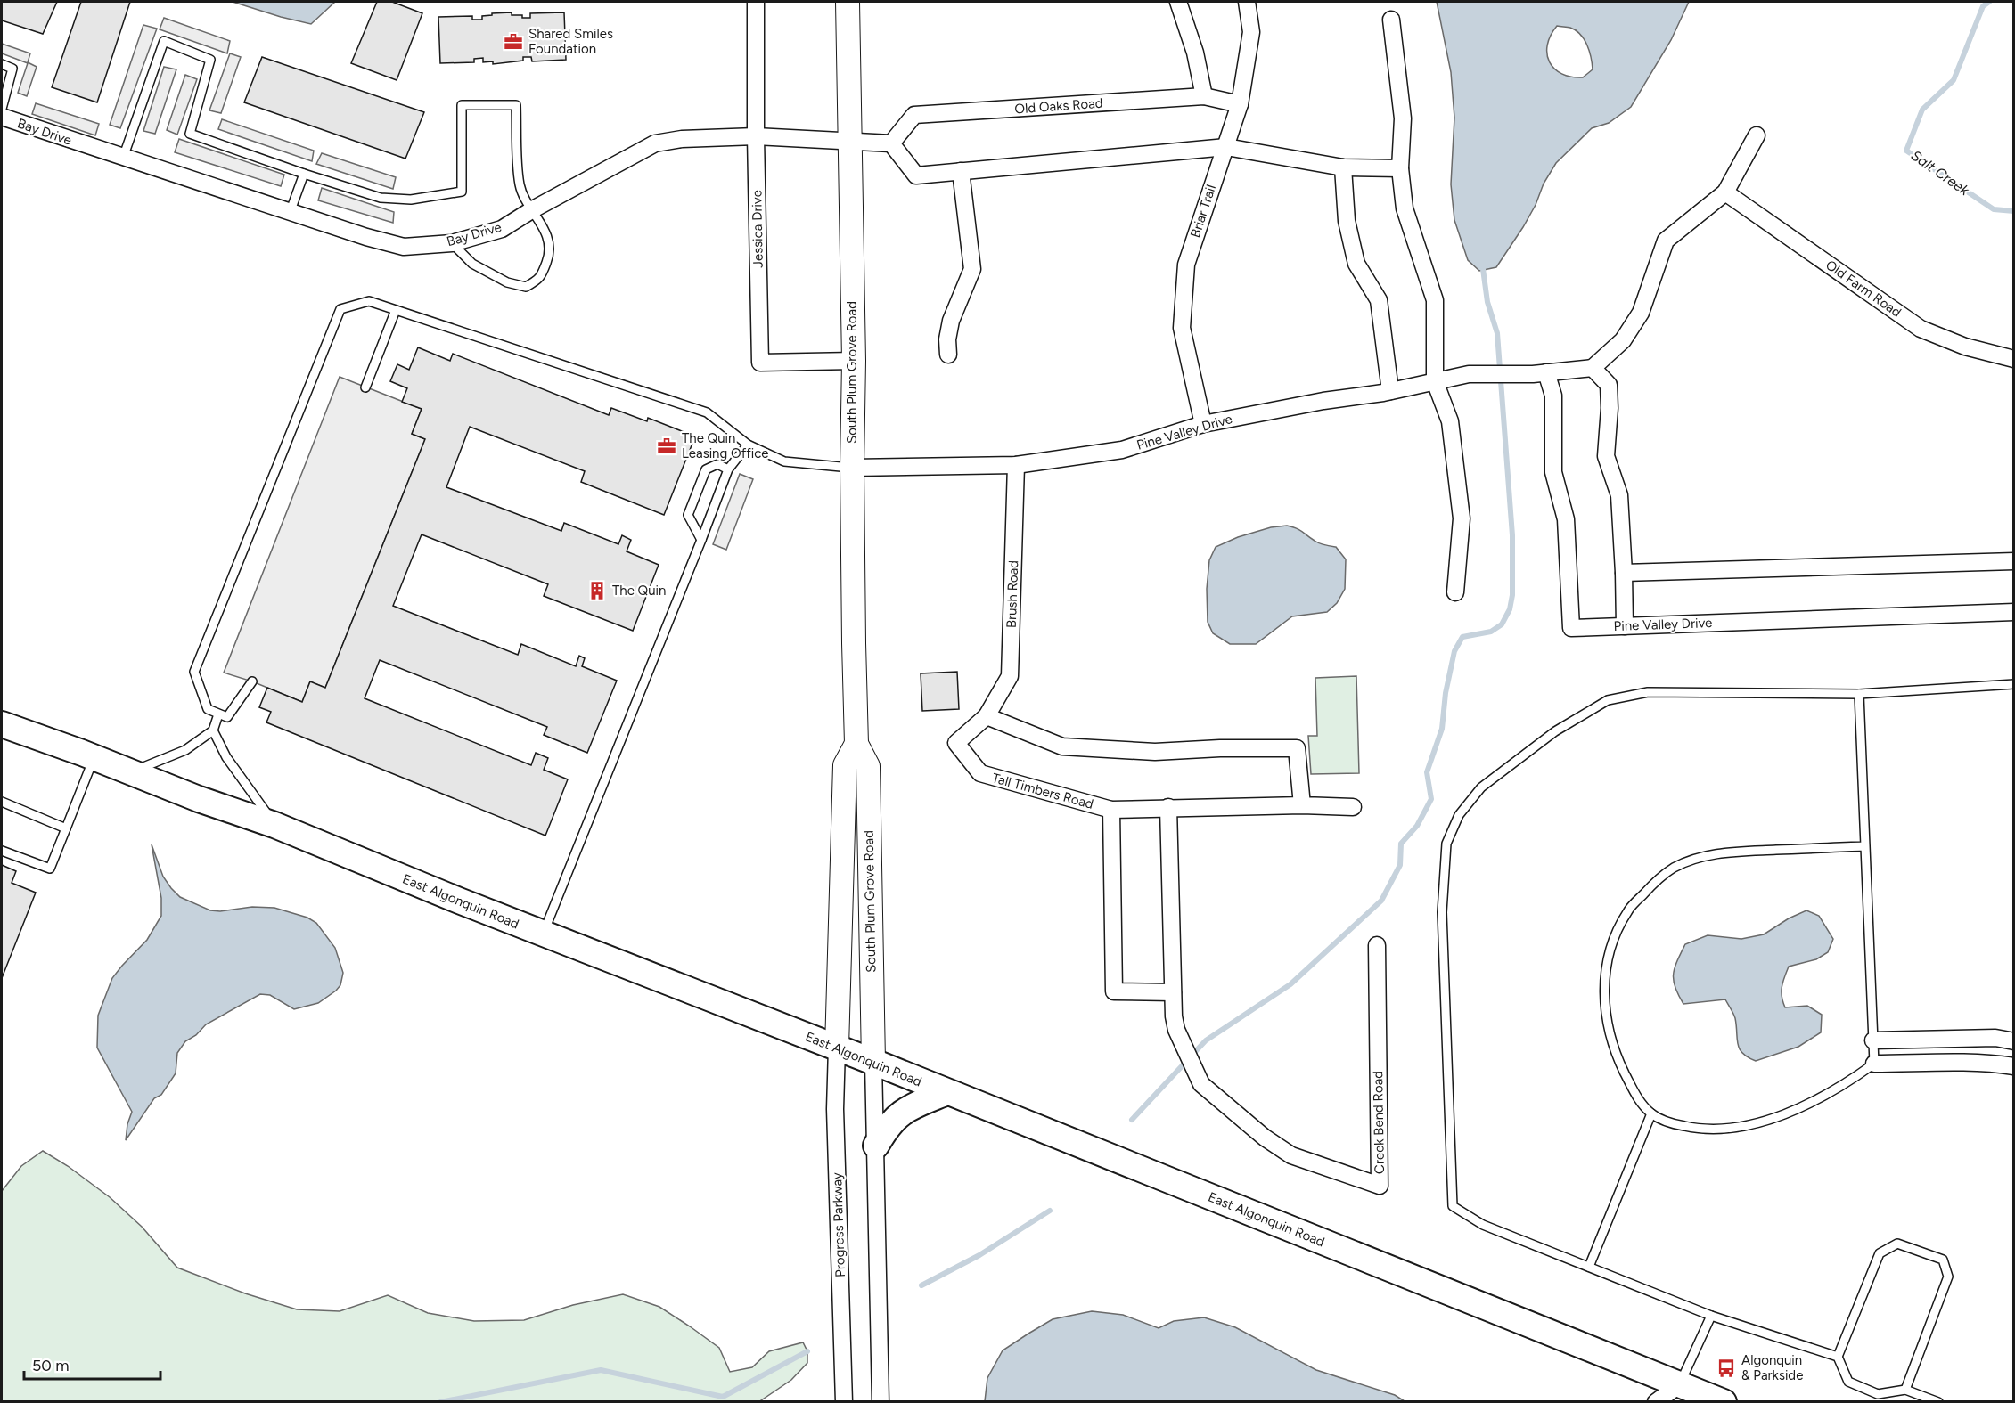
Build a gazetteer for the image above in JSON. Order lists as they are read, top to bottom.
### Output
{
  "streets": {
    "main road": ["East Algonquin Road"],
    "street": [
      "Old Oaks Road",
      "Bay Drive",
      "Briar Trail",
      "Jessica Drive",
      "Old Farm Road",
      "South Plum Grove Road",
      "Pine Valley Drive",
      "Brush Road",
      "Tall Timbers Road",
      "Creek Bend Road",
      "Progress Parkway"
    ]
  },
  "crossings": [
    ["Old Oaks Road", "Briar Trail"],
    ["Bay Drive", "Jessica Drive"],
    ["Bay Drive", "South Plum Grove Road"],
    ["Briar Trail", "Pine Valley Drive"],
    ["Jessica Drive", "South Plum Grove Road"],
    ["South Plum Grove Road", "Pine Valley Drive"],
    ["South Plum Grove Road", "East Algonquin Road"],
    ["South Plum Grove Road", "Progress Parkway"],
    ["Pine Valley Drive", "Brush Road"],
    ["Brush Road", "Tall Timbers Road"],
    ["Tall Timbers Road", "Creek Bend Road"],
    ["East Algonquin Road", "Progress Parkway"]
  ],
  "water": ["Salt Creek"],
  "places": {
    "office": ["Shared Smiles Foundation", "The Quin Leasing Office"],
    "building": ["The Quin"],
    "bus stop": ["Algonquin & Parkside"]
  },
  "scale_bar": "50 m"
}
